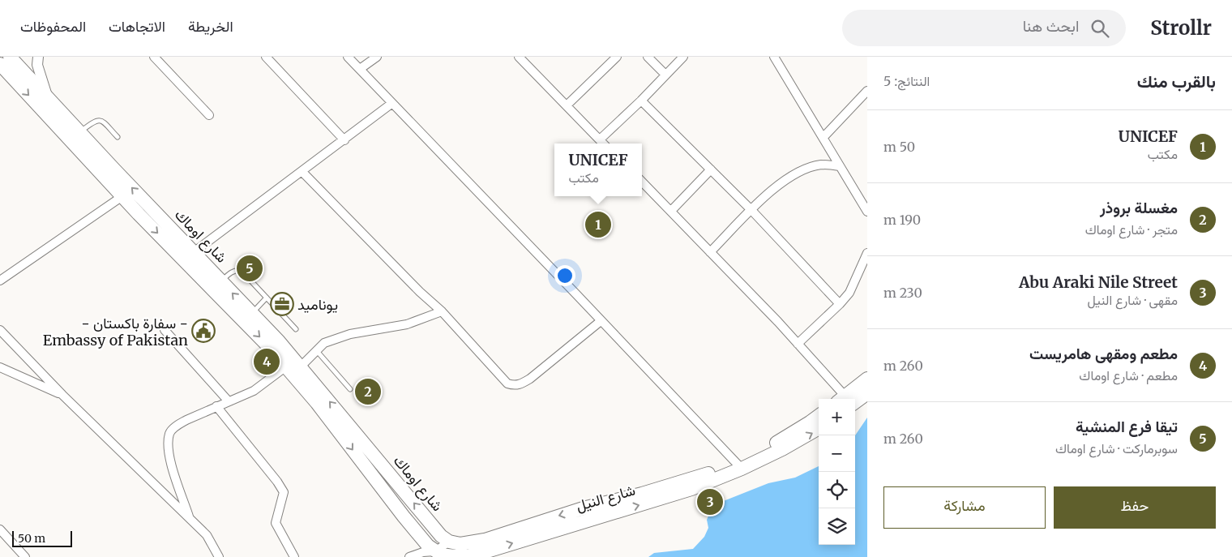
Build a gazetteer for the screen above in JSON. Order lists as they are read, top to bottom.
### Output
{
  "streets": {
    "main road": ["شارع اوماك", "شارع النيل"]
  },
  "crossings": [
    ["شارع اوماك", "شارع النيل"]
  ],
  "places": {
    "office": ["يوناميد"],
    "public building": ["- سفارة باكستان - Embassy of Pakistan"]
  },
  "scale_bar": "50 m",
  "page": {
    "header": "Strollr",
    "search": "ابحث هنا",
    "nav": ["الخريطة", "الاتجاهات", "المحفوظات"],
    "heading": ["بالقرب منك", "النتائج: 5"],
    "list": [
      {
        "mark": "1",
        "name": "UNICEF",
        "note": "مكتب",
        "value": "50 m"
      },
      {
        "mark": "2",
        "name": "مغسلة بروذر",
        "note": "متجر · شارع اوماك",
        "value": "190 m"
      },
      {
        "mark": "3",
        "name": "Abu Araki Nile Street",
        "note": "مقهى · شارع النيل",
        "value": "230 m"
      },
      {
        "mark": "4",
        "name": "مطعم ومقهى هامريست",
        "note": "مطعم · شارع اوماك",
        "value": "260 m"
      },
      {
        "mark": "5",
        "name": "تيقا فرع المنشية",
        "note": "سوبرماركت · شارع اوماك",
        "value": "260 m"
      }
    ],
    "popup": ["UNICEF", "مكتب"],
    "pins": [
      "1",
      "5",
      "4",
      "2",
      "3"
    ],
    "map_buttons": ["+", "−"],
    "buttons": ["حفظ", "مشاركة"],
    "scale": "50 m"
  }
}
